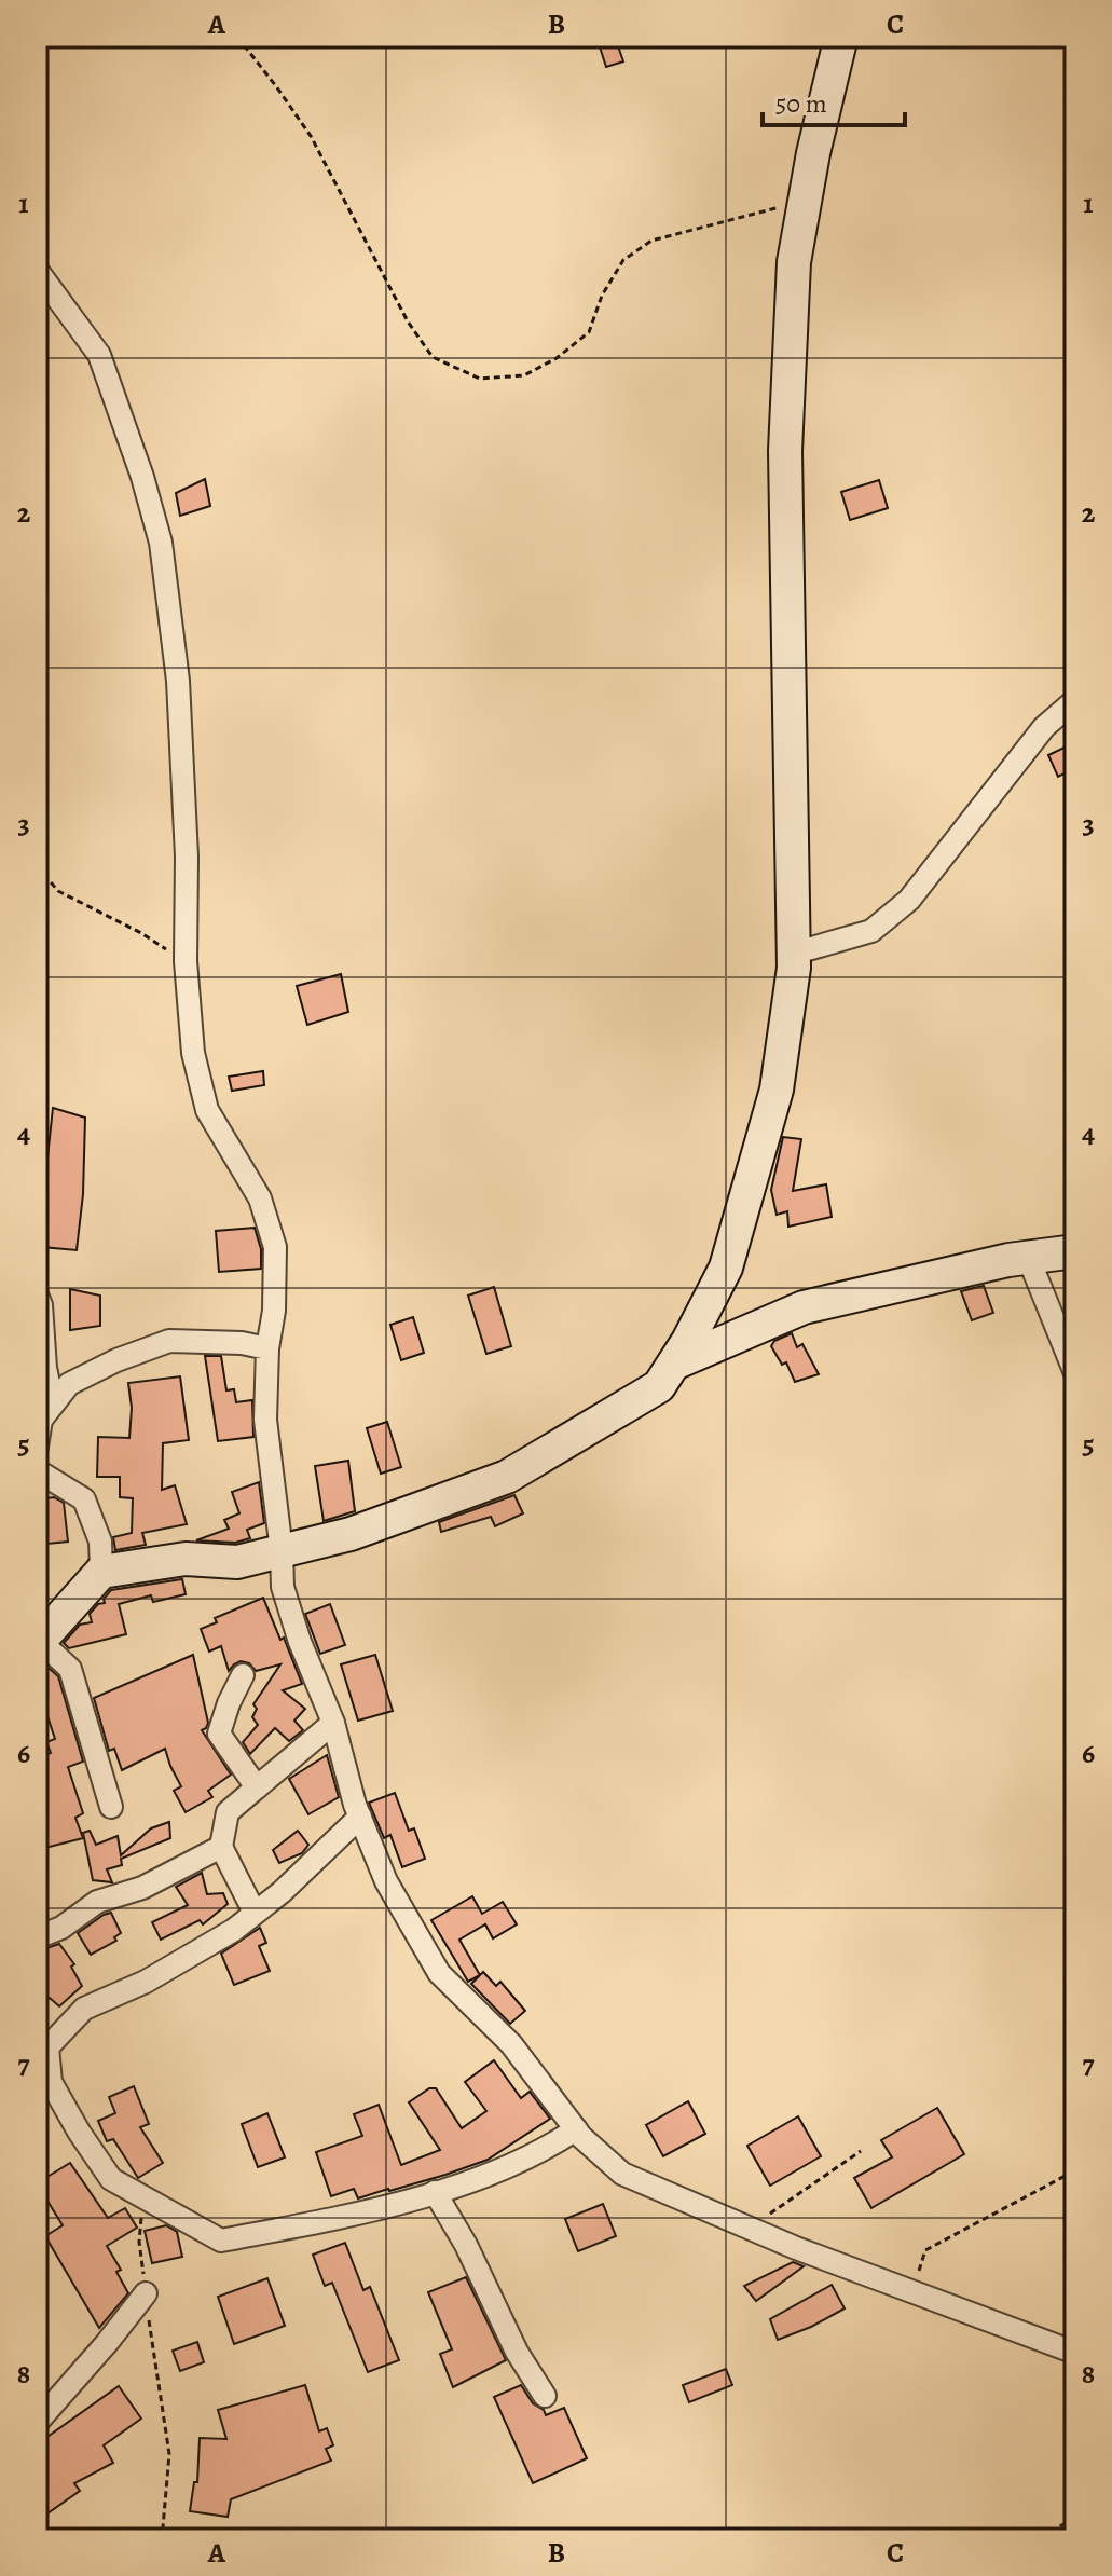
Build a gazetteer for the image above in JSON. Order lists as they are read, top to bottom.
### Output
{
  "scale_bar": "50 m",
  "grid": {
    "columns": ["A", "B", "C"],
    "rows": [
      "1",
      "2",
      "3",
      "4",
      "5",
      "6",
      "7",
      "8"
    ]
  }
}
